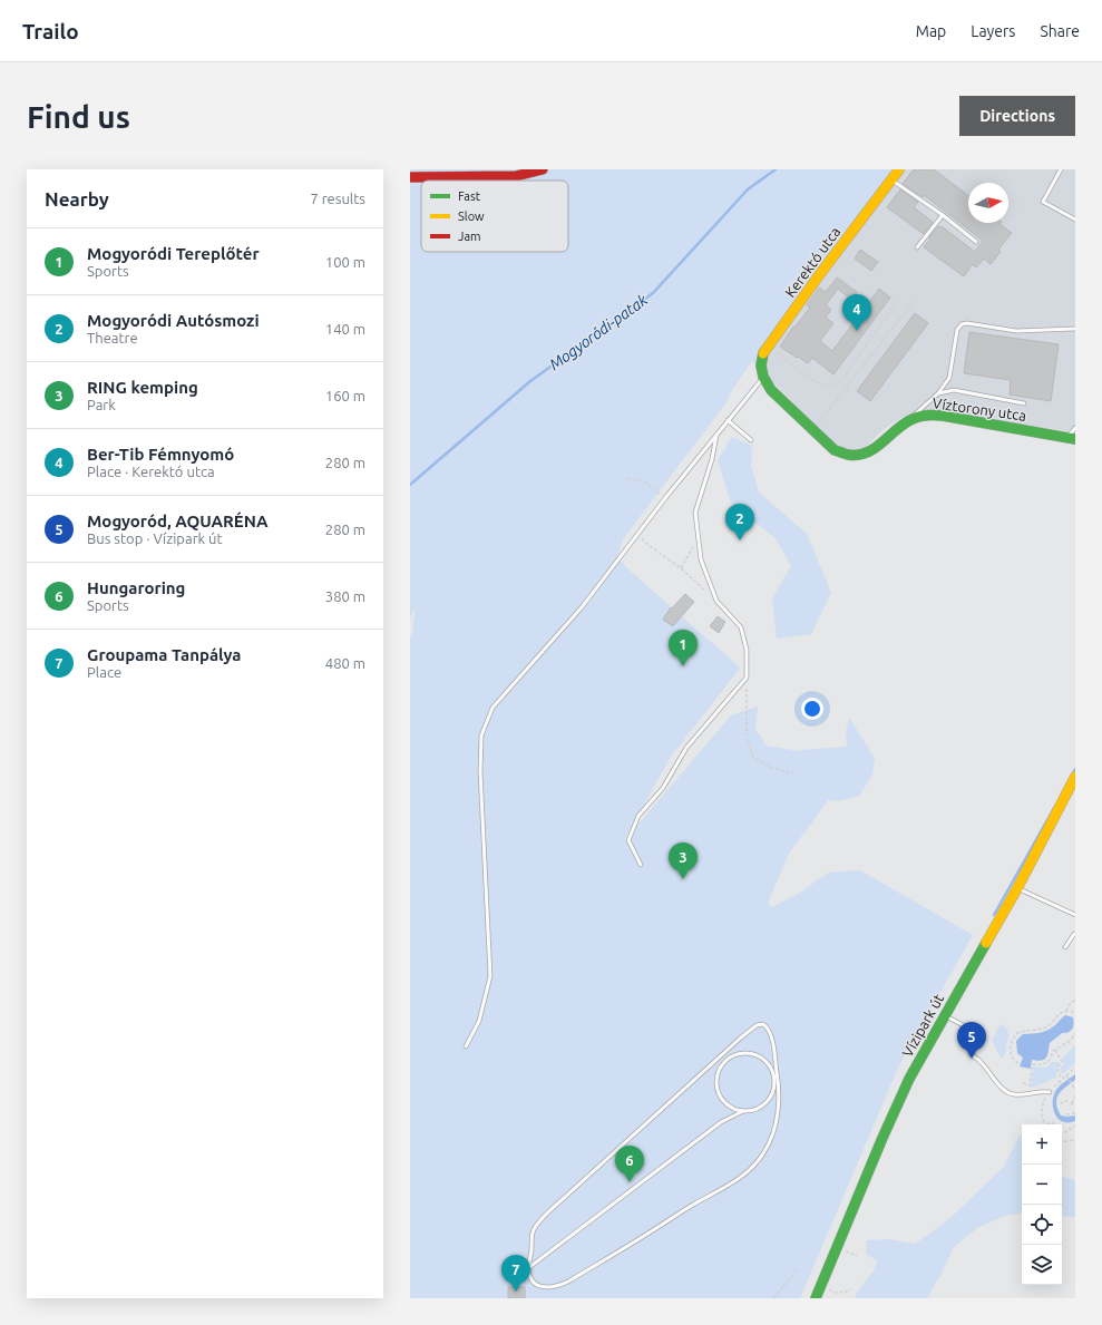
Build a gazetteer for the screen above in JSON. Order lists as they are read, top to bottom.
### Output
{
  "streets": {
    "street": ["Kerektó utca", "Víztorony utca", "Vízipark út"]
  },
  "crossings": [
    ["Kerektó utca", "Víztorony utca"]
  ],
  "water": ["Mogyoródi-patak"],
  "legend": ["Fast", "Slow", "Jam"],
  "north": "right",
  "page": {
    "header": "Trailo",
    "nav": ["Map", "Layers", "Share"],
    "buttons": "Directions",
    "title": "Find us",
    "heading": ["Nearby", "7 results"],
    "list": [
      {
        "mark": "1",
        "name": "Mogyoródi Tereplőtér",
        "note": "Sports",
        "value": "100 m"
      },
      {
        "mark": "2",
        "name": "Mogyoródi Autósmozi",
        "note": "Theatre",
        "value": "140 m"
      },
      {
        "mark": "3",
        "name": "RING kemping",
        "note": "Park",
        "value": "160 m"
      },
      {
        "mark": "4",
        "name": "Ber-Tib Fémnyomó",
        "note": "Place · Kerektó utca",
        "value": "280 m"
      },
      {
        "mark": "5",
        "name": "Mogyoród, AQUARÉNA",
        "note": "Bus stop · Vízipark út",
        "value": "280 m"
      },
      {
        "mark": "6",
        "name": "Hungaroring",
        "note": "Sports",
        "value": "380 m"
      },
      {
        "mark": "7",
        "name": "Groupama Tanpálya",
        "note": "Place",
        "value": "480 m"
      }
    ],
    "pins": [
      "4",
      "2",
      "1",
      "3",
      "5",
      "6",
      "7"
    ],
    "map_buttons": ["+", "−"]
  }
}
